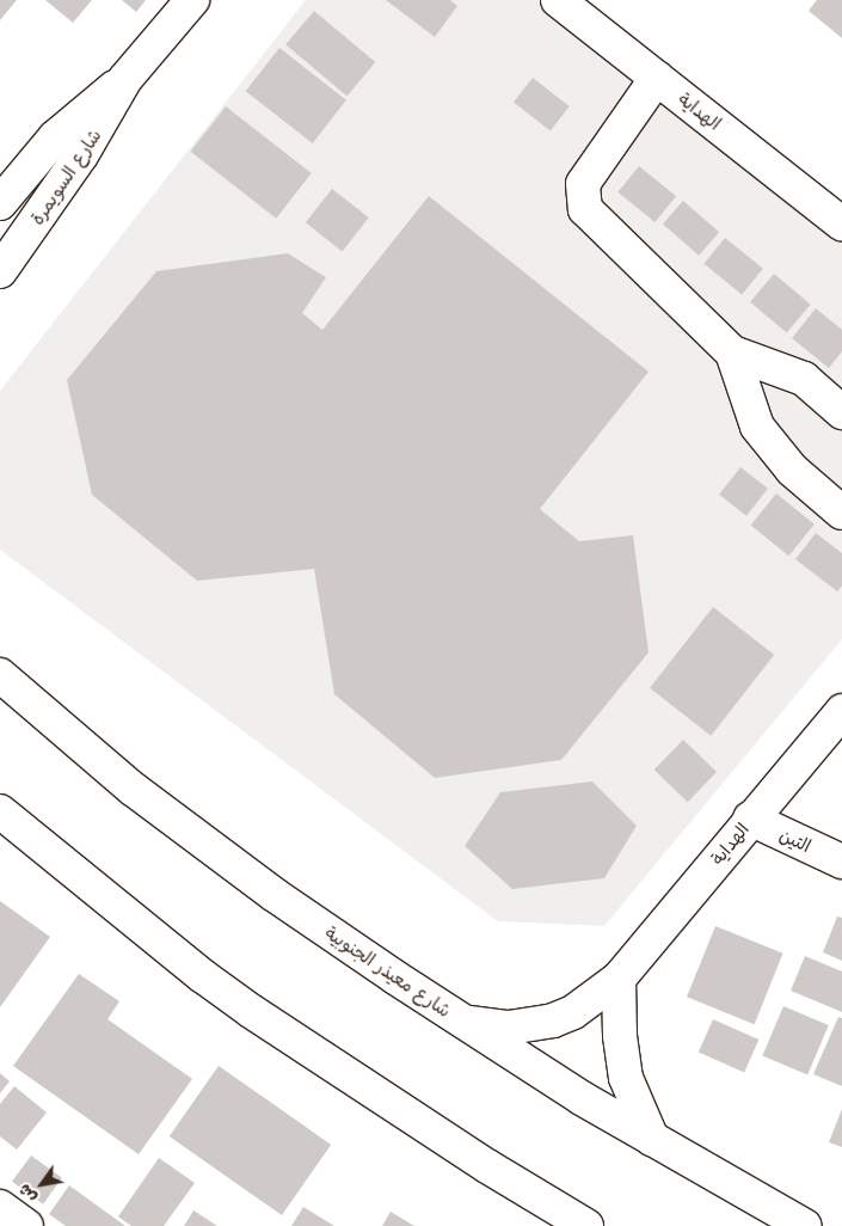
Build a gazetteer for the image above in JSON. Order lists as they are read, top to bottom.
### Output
{
  "streets": {
    "street": [
      "الهداية",
      "شارع السويمرة",
      "التين",
      "شارع معيذر الجنوبية"
    ]
  },
  "crossings": [
    ["الهداية", "التين"],
    ["الهداية", "شارع معيذر الجنوبية"]
  ],
  "north": "bottom left"
}
